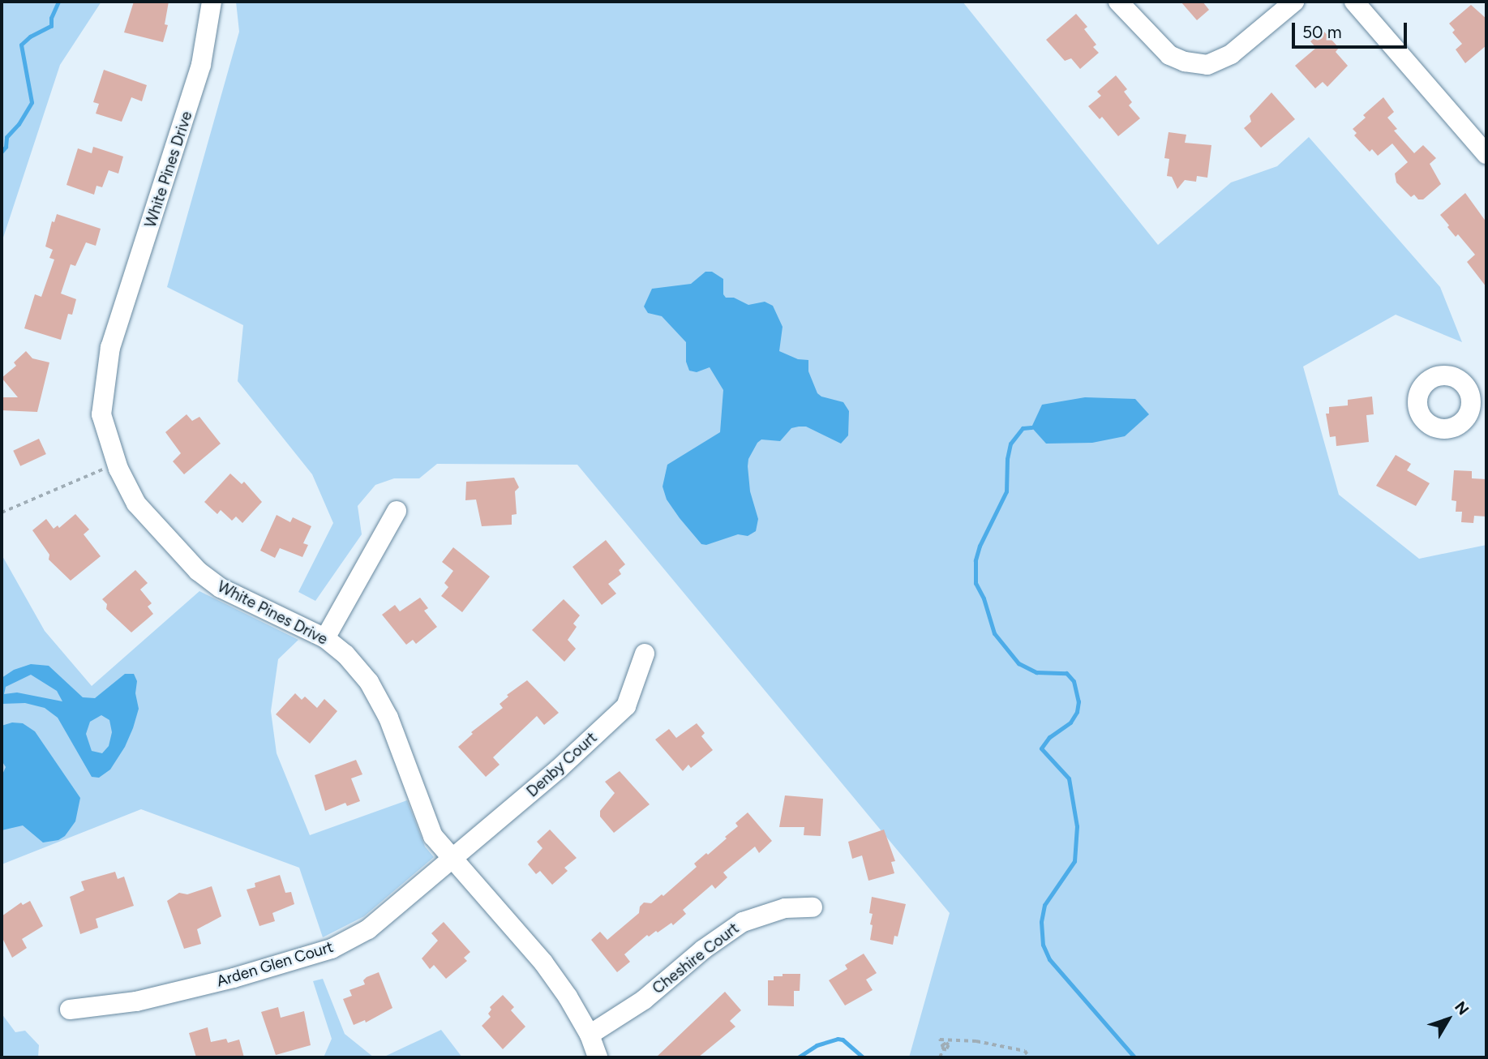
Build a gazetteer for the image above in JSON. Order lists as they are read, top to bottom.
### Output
{
  "streets": {
    "street": [
      "White Pines Drive",
      "Denby Court",
      "Cheshire Court",
      "Arden Glen Court"
    ]
  },
  "crossings": [
    ["White Pines Drive", "Denby Court"],
    ["White Pines Drive", "Cheshire Court"],
    ["White Pines Drive", "Arden Glen Court"],
    ["Denby Court", "Arden Glen Court"]
  ],
  "scale_bar": "50 m",
  "north": "top right"
}
